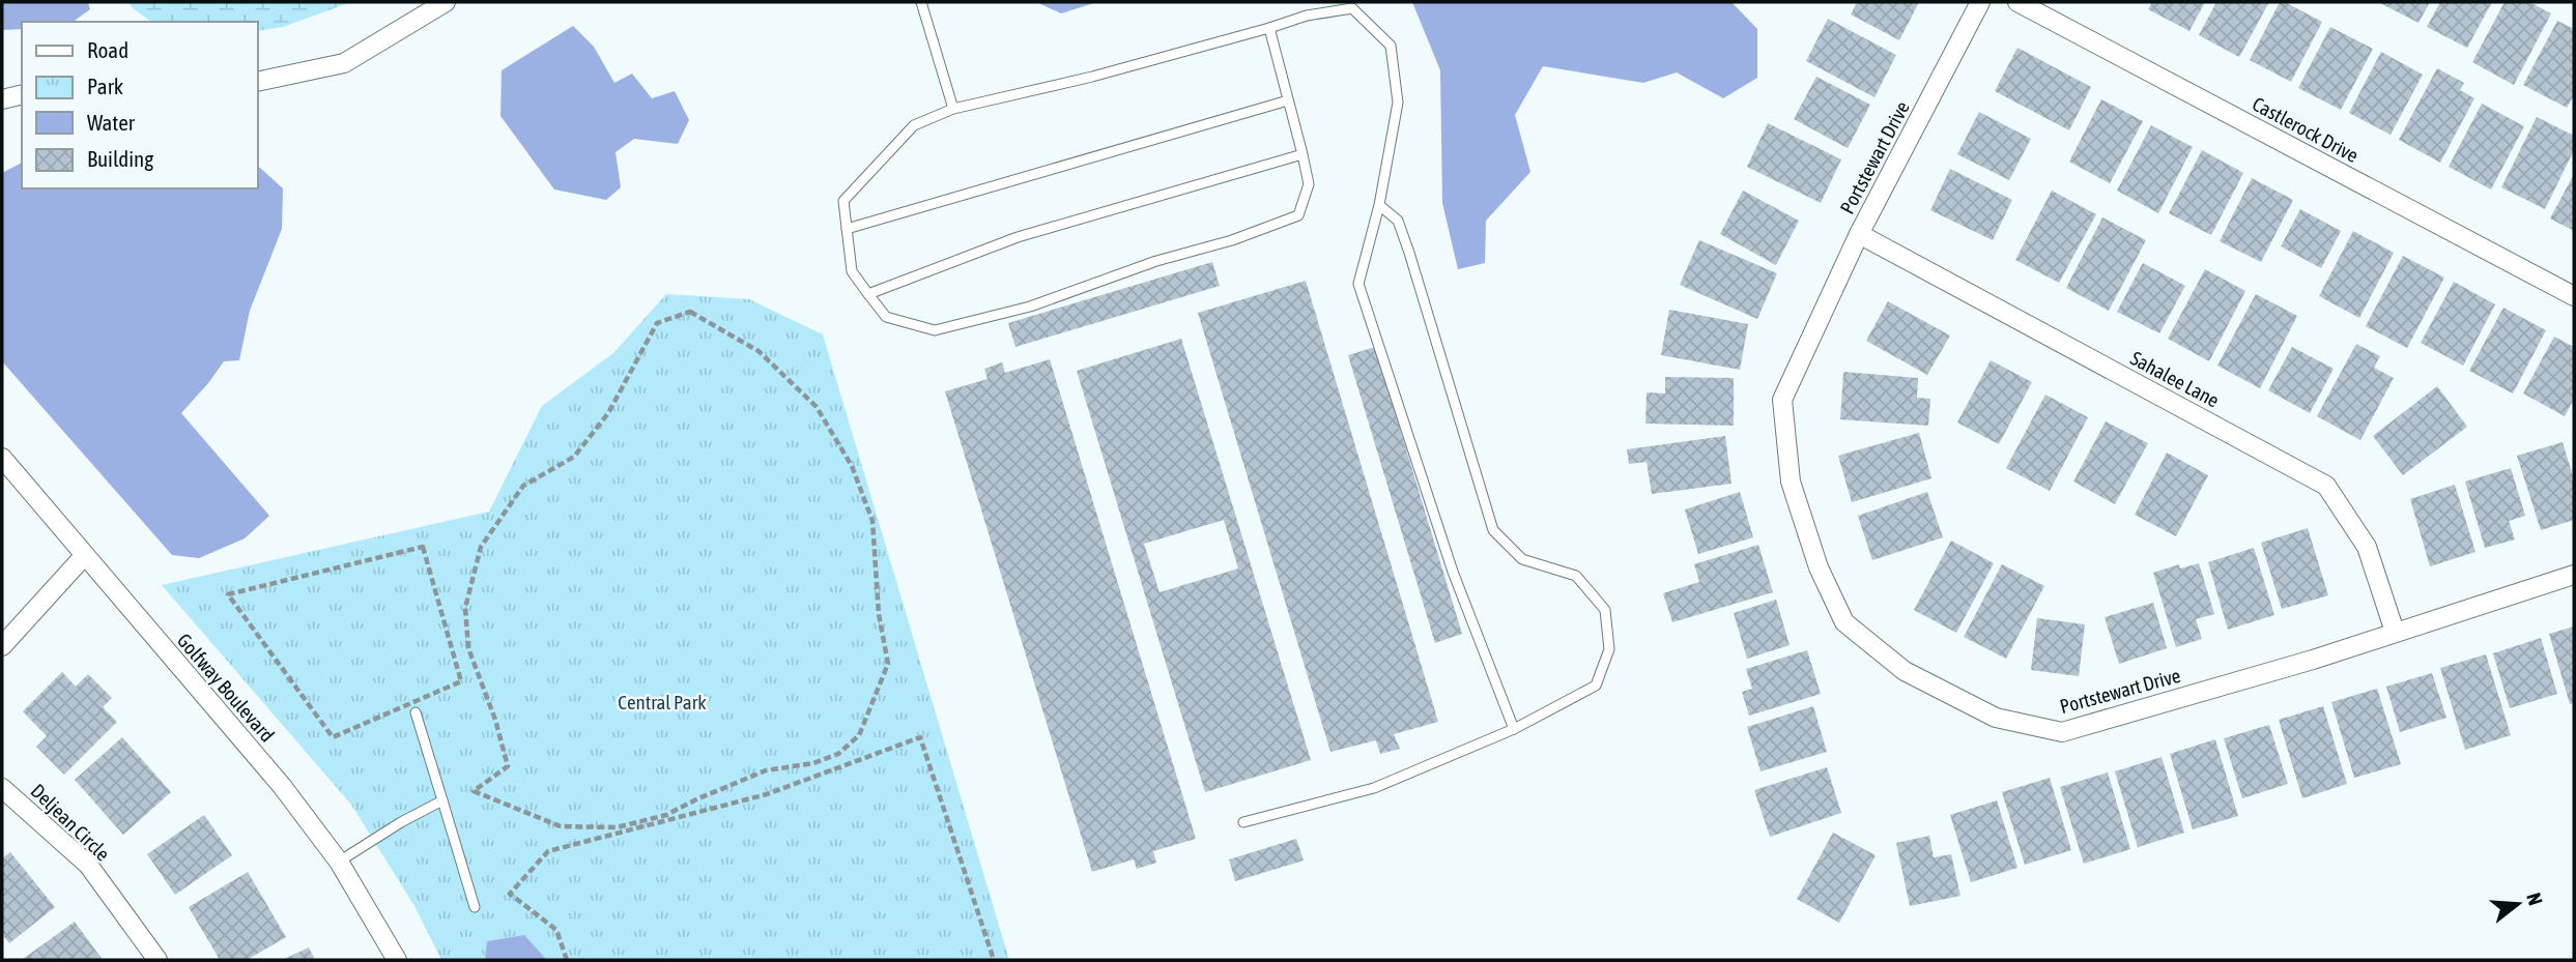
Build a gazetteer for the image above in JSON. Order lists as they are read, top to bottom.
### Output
{
  "streets": {
    "street": [
      "Castlerock Drive",
      "Portstewart Drive",
      "Sahalee Lane",
      "Golfway Boulevard",
      "Deljean Circle"
    ]
  },
  "crossings": [
    ["Portstewart Drive", "Sahalee Lane"]
  ],
  "parks": ["Central Park"],
  "legend": [
    "Road",
    "Park",
    "Water",
    "Building"
  ],
  "north": "right"
}
